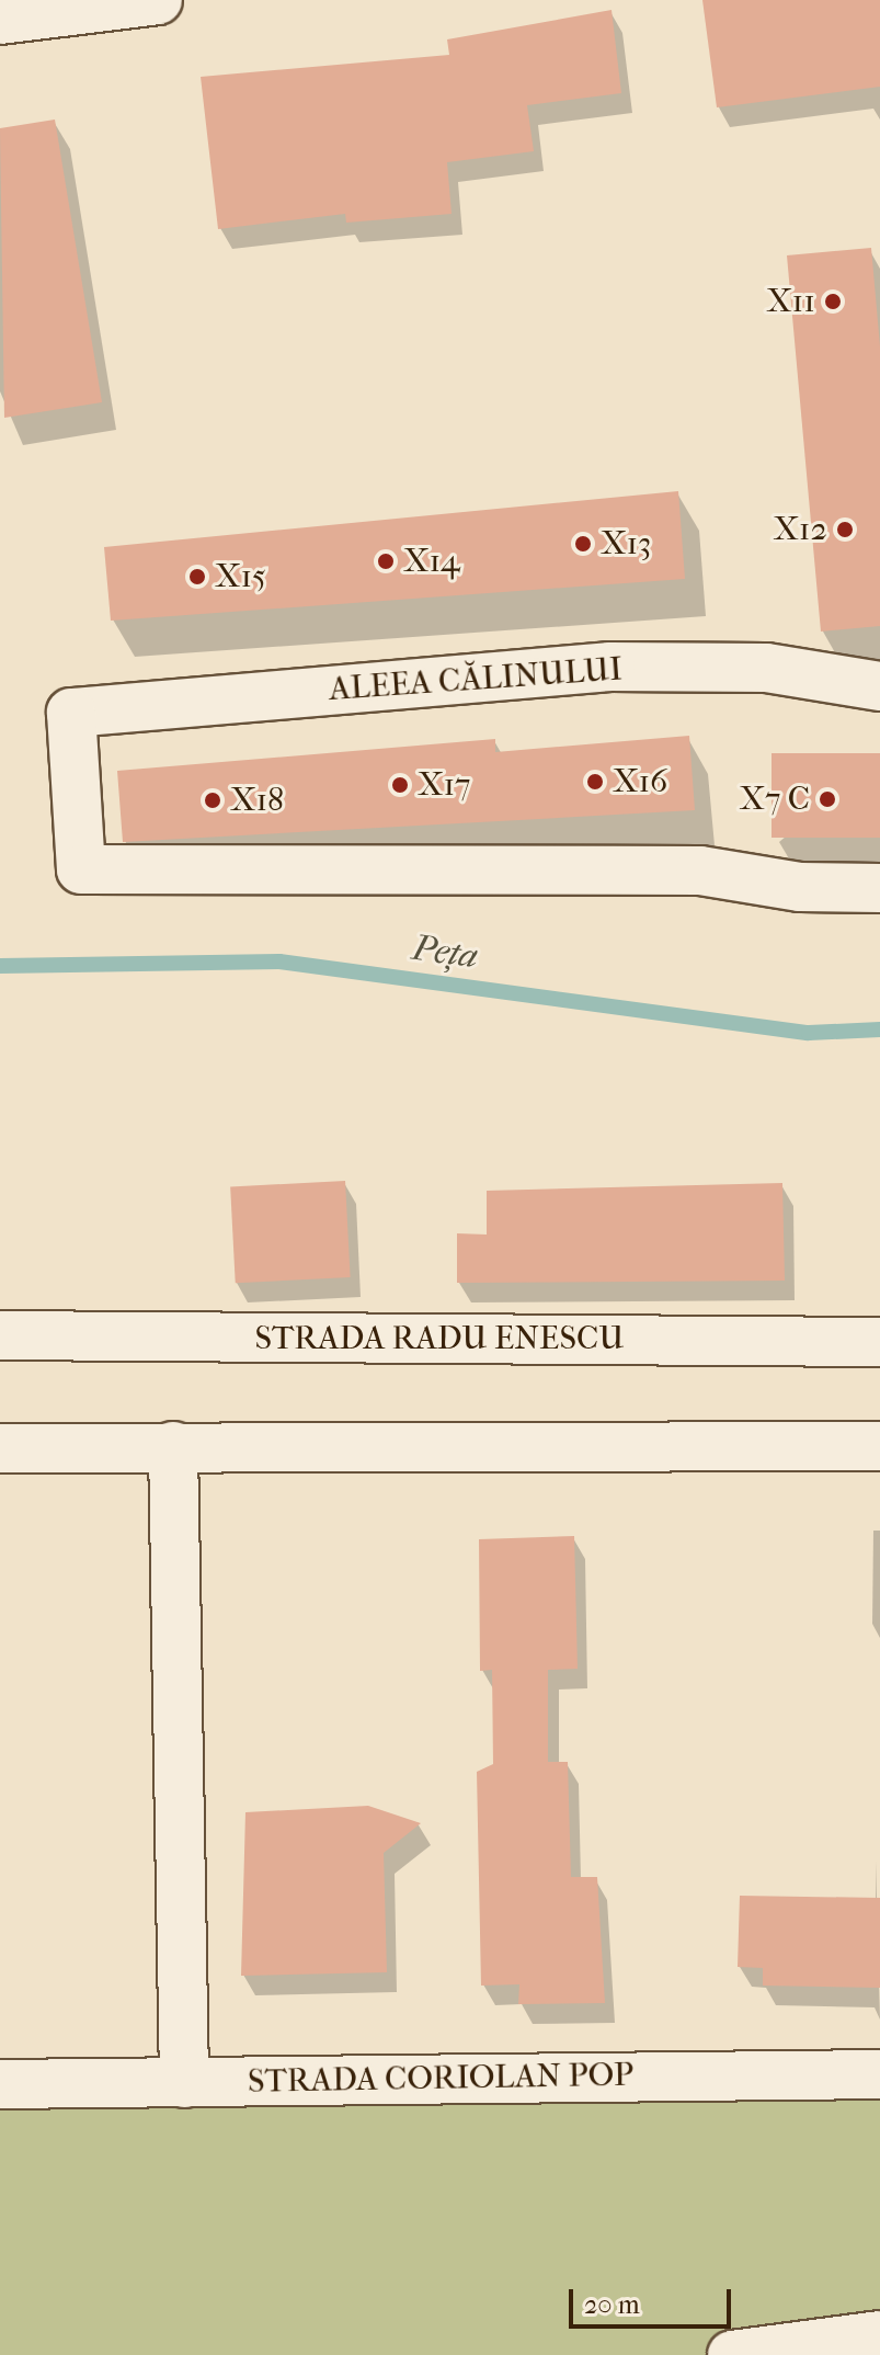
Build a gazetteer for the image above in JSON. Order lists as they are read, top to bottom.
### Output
{
  "streets": {
    "street": ["ALEEA CĂLINULUI", "STRADA RADU ENESCU", "STRADA CORIOLAN POP"]
  },
  "water": ["Peța"],
  "places": [
    "X11",
    "X12",
    "X13",
    "X14",
    "X15",
    "X16",
    "X17",
    "X7 C",
    "X18"
  ],
  "scale_bar": "20 m"
}
